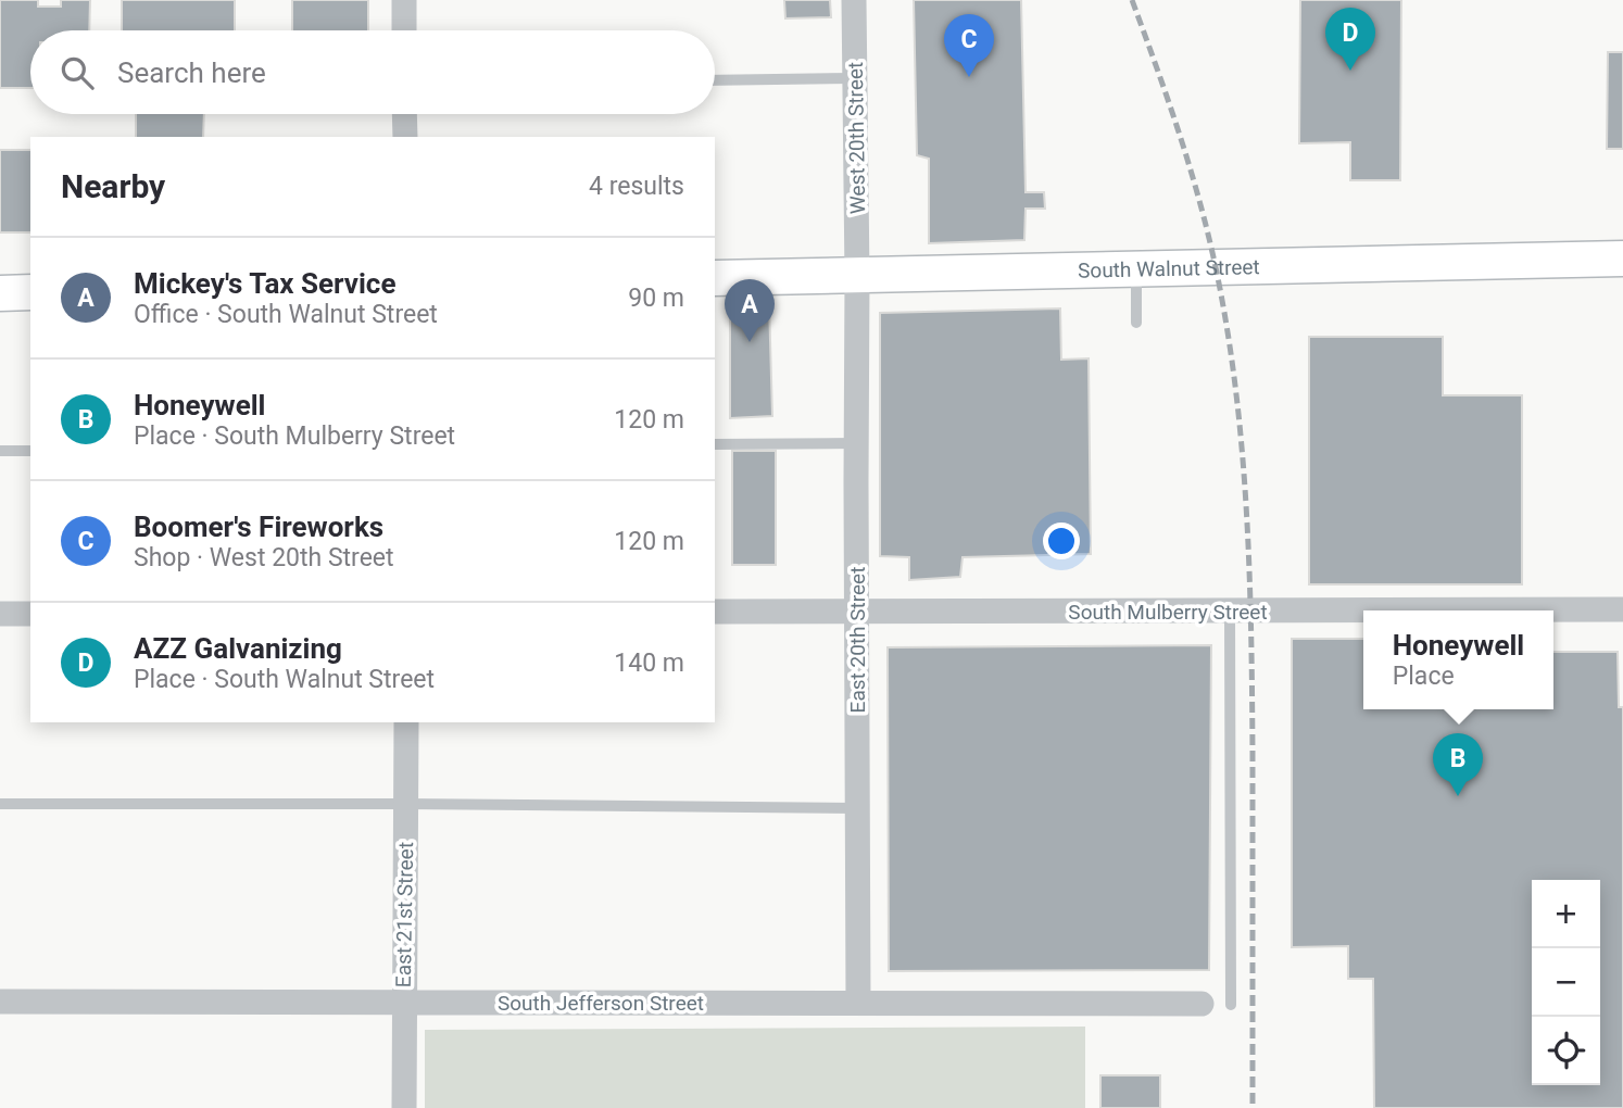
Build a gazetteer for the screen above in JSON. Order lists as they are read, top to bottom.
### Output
{
  "streets": {
    "main road": ["South Walnut Street"],
    "street": [
      "West 20th Street",
      "South Mulberry Street",
      "East 20th Street",
      "East 21st Street",
      "South Jefferson Street"
    ]
  },
  "crossings": [
    ["West 20th Street", "South Walnut Street"],
    ["West 20th Street", "East 20th Street"],
    ["South Walnut Street", "East 20th Street"],
    ["South Mulberry Street", "East 20th Street"],
    ["East 20th Street", "South Jefferson Street"],
    ["East 21st Street", "South Jefferson Street"]
  ],
  "page": {
    "pins": [
      "D",
      "C",
      "A",
      "B"
    ],
    "search": "Search here",
    "heading": ["Nearby", "4 results"],
    "list": [
      {
        "mark": "A",
        "name": "Mickey's Tax Service",
        "note": "Office · South Walnut Street",
        "value": "90 m"
      },
      {
        "mark": "B",
        "name": "Honeywell",
        "note": "Place · South Mulberry Street",
        "value": "120 m"
      },
      {
        "mark": "C",
        "name": "Boomer's Fireworks",
        "note": "Shop · West 20th Street",
        "value": "120 m"
      },
      {
        "mark": "D",
        "name": "AZZ Galvanizing",
        "note": "Place · South Walnut Street",
        "value": "140 m"
      }
    ],
    "popup": ["Honeywell", "Place"],
    "map_buttons": ["+", "−"]
  }
}
